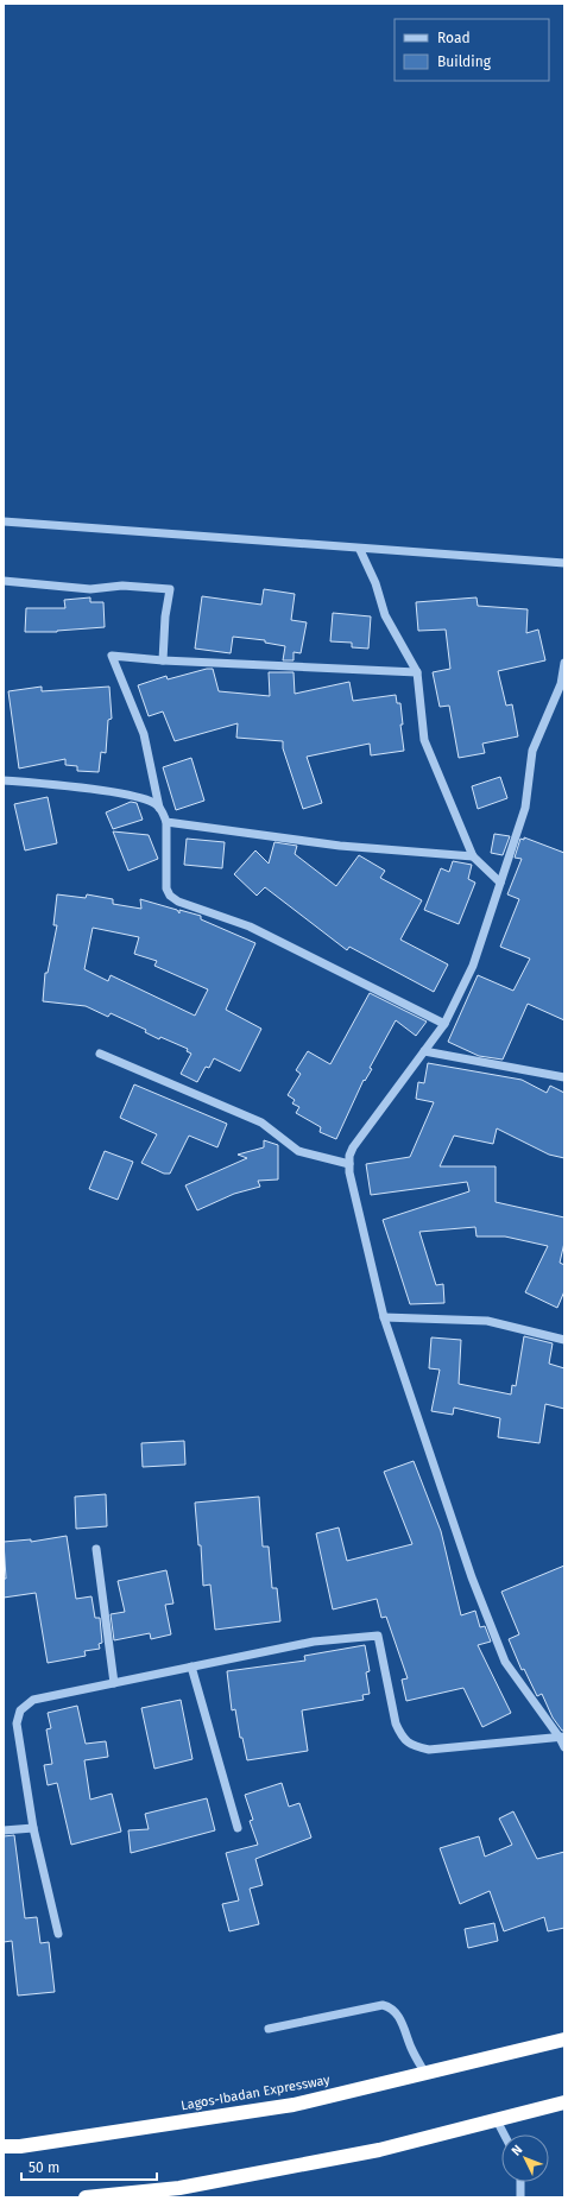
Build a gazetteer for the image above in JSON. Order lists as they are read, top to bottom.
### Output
{
  "streets": {
    "highway": ["Lagos-Ibadan Expressway"]
  },
  "legend": ["Road", "Building"],
  "scale_bar": "50 m",
  "north": "top left"
}
